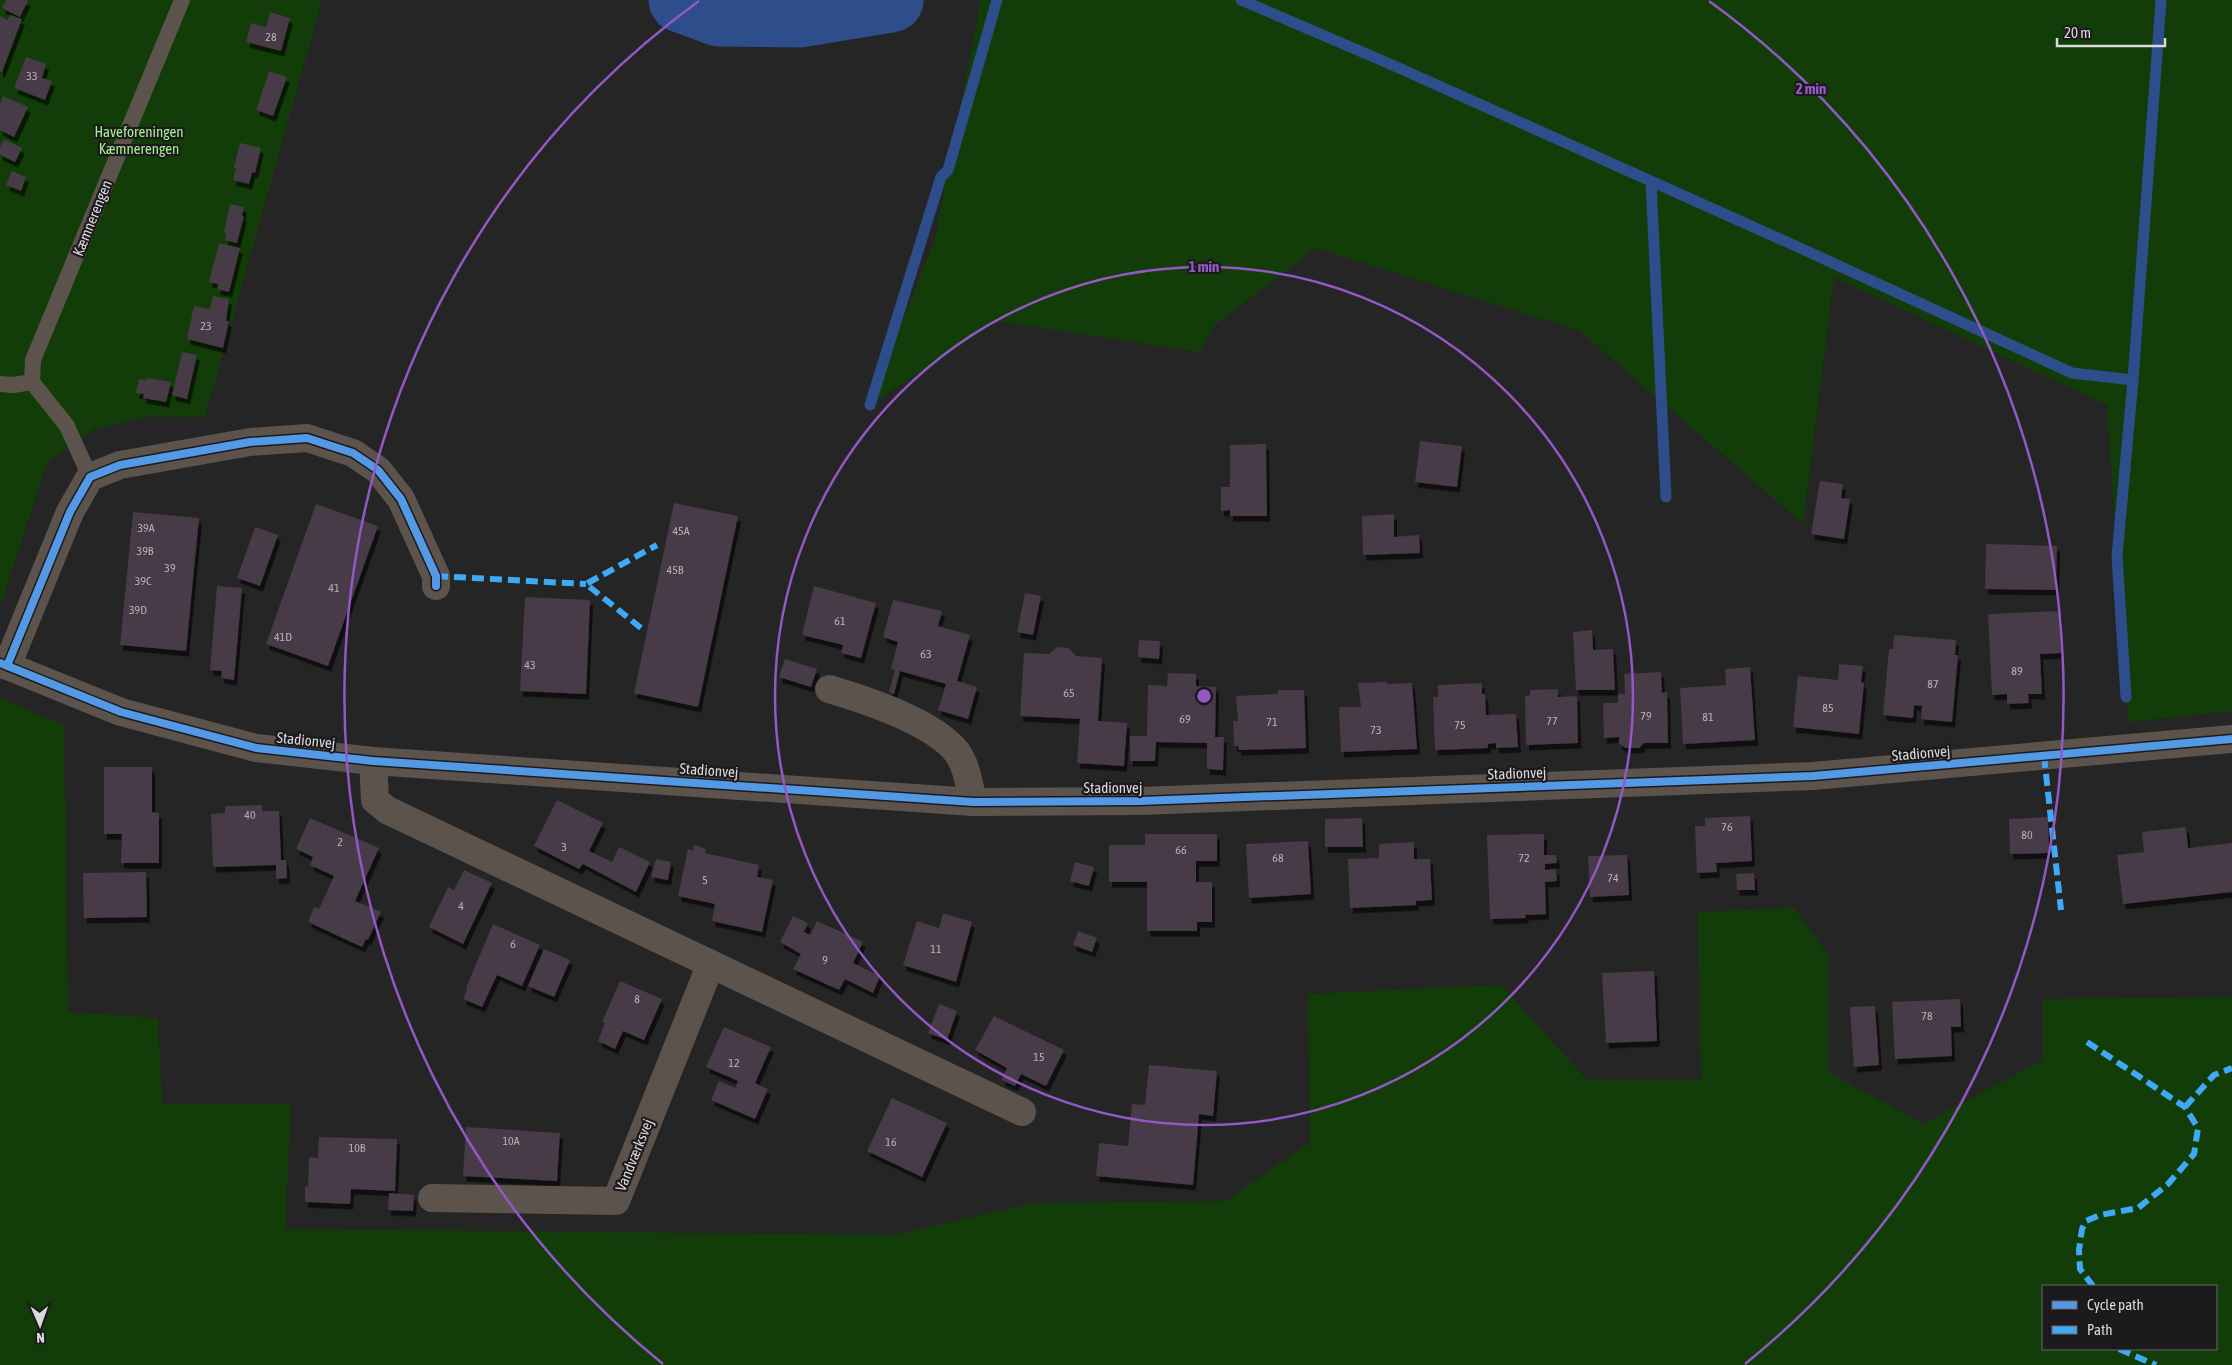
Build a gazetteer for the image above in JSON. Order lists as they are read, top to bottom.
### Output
{
  "streets": {
    "street": ["Stadionvej", "Vandværksvej"],
    "lane": ["Kæmnerengen"]
  },
  "parks": ["Haveforeningen Kæmnerengen"],
  "house_numbers": [
    "28",
    "33",
    "23",
    "39A",
    "45A",
    "39B",
    "39",
    "45B",
    "39C",
    "41",
    "39D",
    "61",
    "41D",
    "63",
    "43",
    "89",
    "87",
    "65",
    "85",
    "79",
    "81",
    "69",
    "77",
    "71",
    "75",
    "73",
    "40",
    "76",
    "80",
    "2",
    "3",
    "66",
    "68",
    "72",
    "74",
    "5",
    "4",
    "6",
    "11",
    "9",
    "8",
    "78",
    "15",
    "12",
    "10A",
    "16",
    "10B"
  ],
  "legend": ["Cycle path", "Path"],
  "scale_bar": "20 m",
  "north": "bottom",
  "rings": ["2 min", "1 min"]
}
